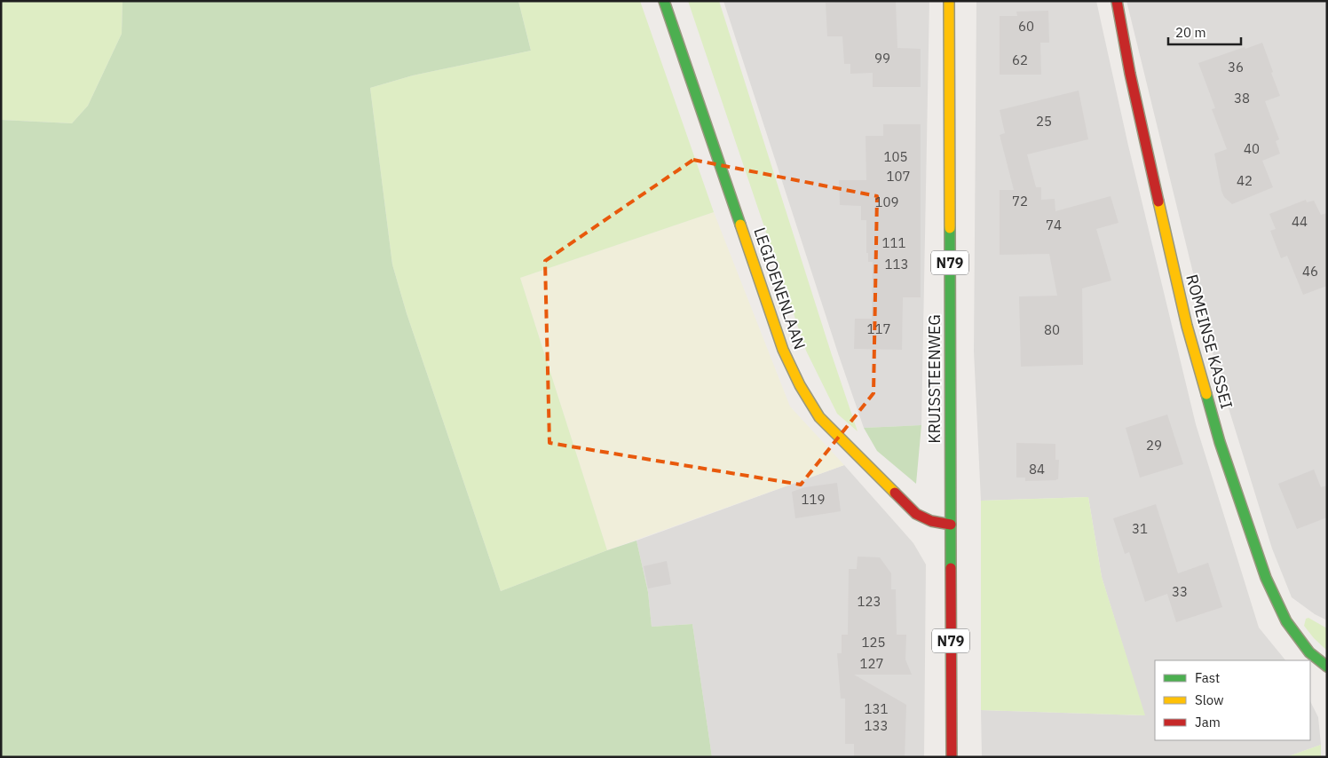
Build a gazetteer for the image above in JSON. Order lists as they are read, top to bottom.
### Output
{
  "streets": {
    "street": [
      "N79",
      "LEGIOENENLAAN",
      "ROMEINSE KASSEI",
      "KRUISSTEENWEG"
    ]
  },
  "crossings": [
    ["LEGIOENENLAAN", "KRUISSTEENWEG"]
  ],
  "house_numbers": [
    "60",
    "99",
    "62",
    "36",
    "38",
    "25",
    "40",
    "105",
    "107",
    "42",
    "72",
    "109",
    "44",
    "74",
    "111",
    "113",
    "46",
    "117",
    "80",
    "29",
    "84",
    "119",
    "31",
    "33",
    "123",
    "125",
    "127",
    "131",
    "133"
  ],
  "legend": ["Fast", "Slow", "Jam"],
  "scale_bar": "20 m"
}
